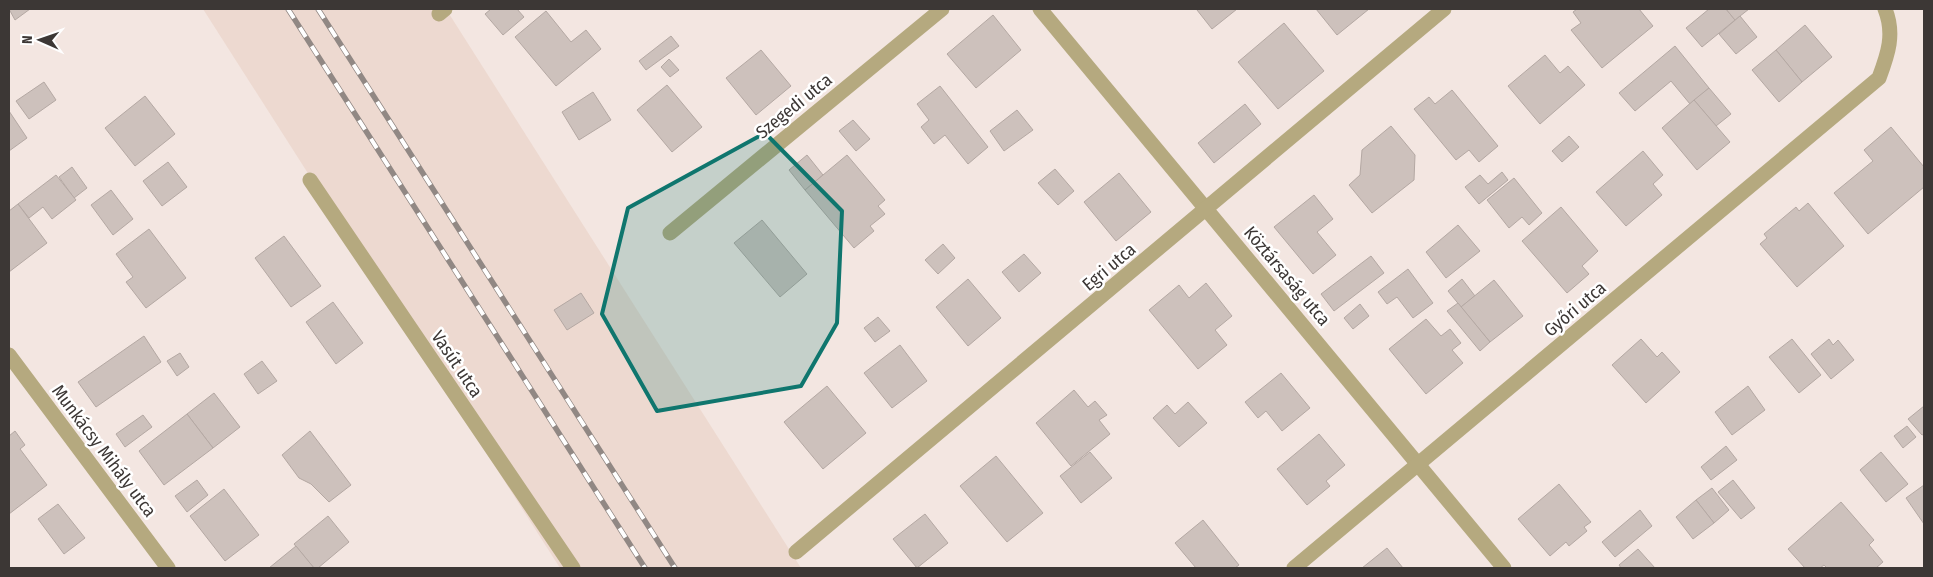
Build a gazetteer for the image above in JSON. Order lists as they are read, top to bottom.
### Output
{
  "streets": {
    "street": [
      "Szegedi utca",
      "Egri utca",
      "Köztársaság utca",
      "Győri utca",
      "Vasút utca",
      "Munkácsy Mihály utca"
    ]
  },
  "crossings": [
    ["Egri utca", "Köztársaság utca"],
    ["Köztársaság utca", "Győri utca"]
  ],
  "north": "left"
}
